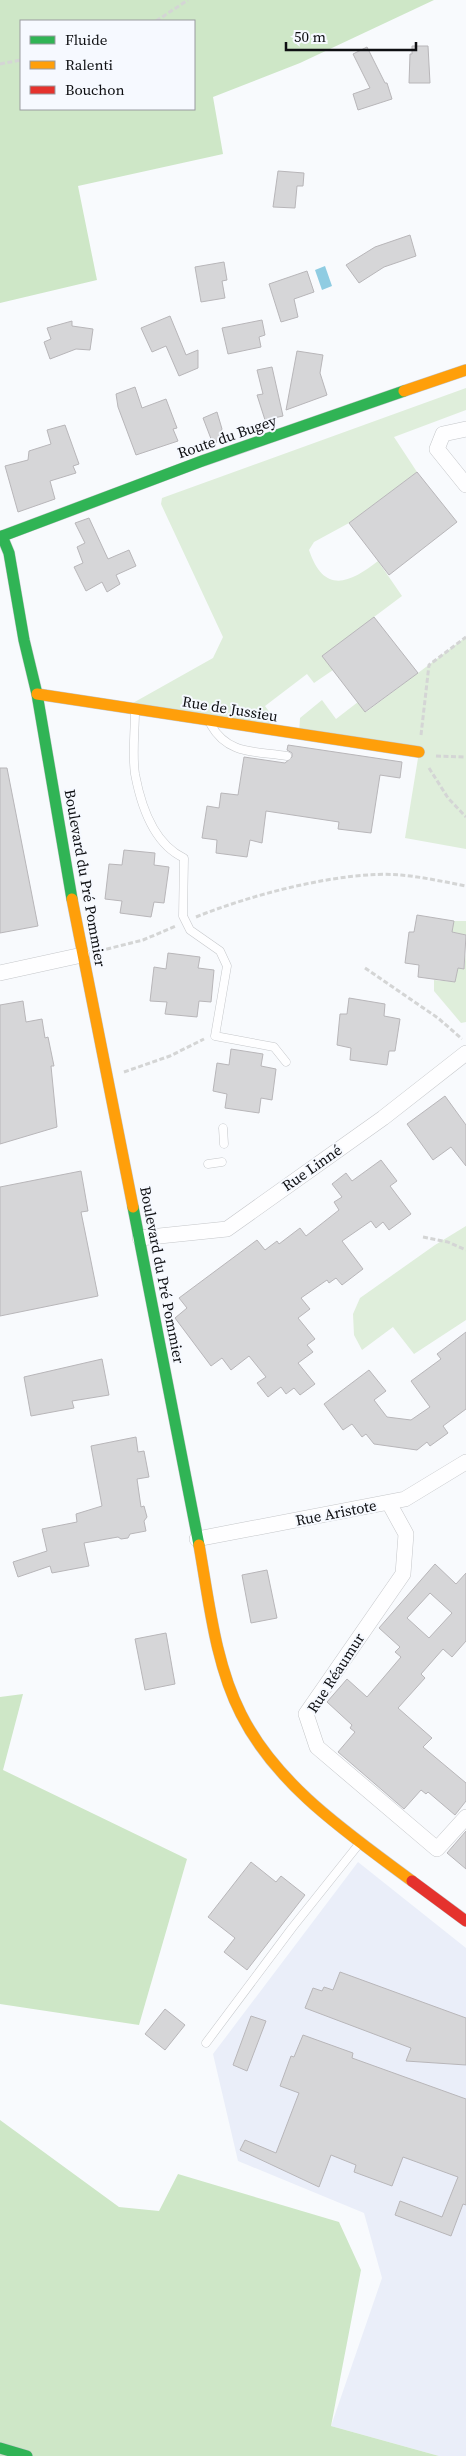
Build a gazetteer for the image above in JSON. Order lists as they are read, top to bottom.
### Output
{
  "streets": {
    "street": [
      "Route du Bugey",
      "Rue de Jussieu",
      "Boulevard du Pré Pommier",
      "Rue Linné",
      "Rue Aristote",
      "Rue Réaumur"
    ]
  },
  "crossings": [
    ["Route du Bugey", "Boulevard du Pré Pommier"],
    ["Rue de Jussieu", "Boulevard du Pré Pommier"],
    ["Boulevard du Pré Pommier", "Rue Linné"],
    ["Boulevard du Pré Pommier", "Rue Aristote"],
    ["Rue Aristote", "Rue Réaumur"]
  ],
  "legend": ["Fluide", "Ralenti", "Bouchon"],
  "scale_bar": "50 m"
}
